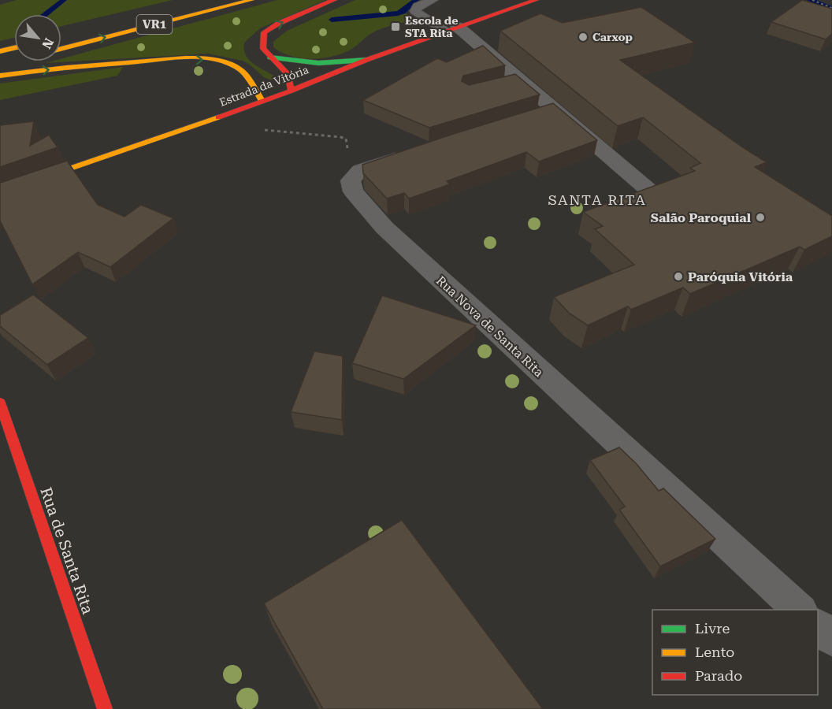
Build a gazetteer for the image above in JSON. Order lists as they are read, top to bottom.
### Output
{
  "streets": {
    "main road": ["VR1", "Estrada da Vitória", "Rua de Santa Rita"],
    "street": ["Rua Nova de Santa Rita"]
  },
  "districts": ["SANTA RITA"],
  "places": {
    "transit": ["Escola de STA Rita"],
    "other": ["Carxop", "Salão Paroquial", "Paróquia Vitória"]
  },
  "legend": ["Livre", "Lento", "Parado"],
  "north": "bottom right"
}
